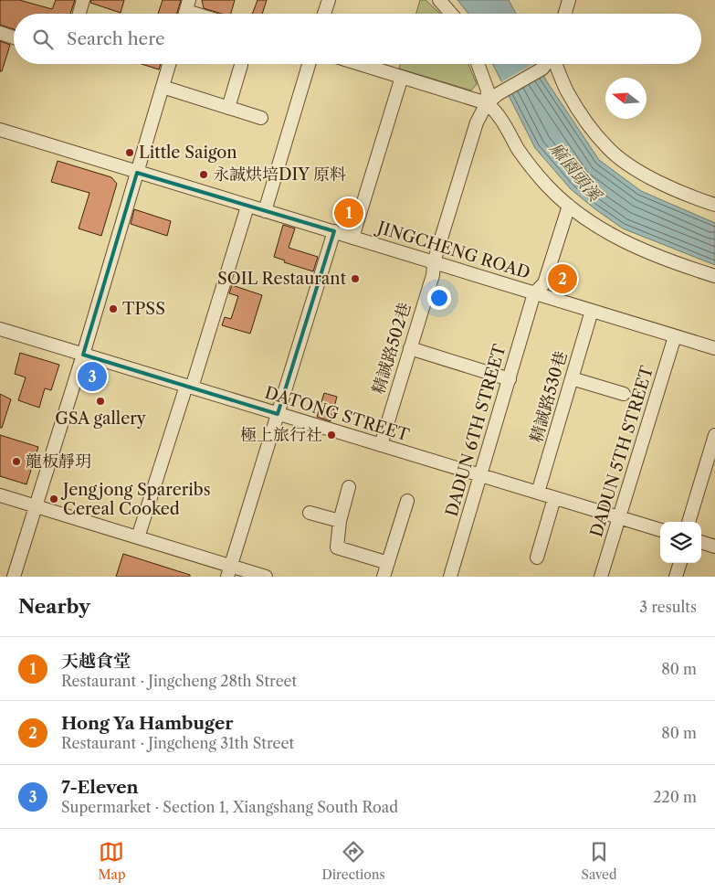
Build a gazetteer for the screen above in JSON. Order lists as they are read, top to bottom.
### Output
{
  "streets": {
    "street": [
      "JINGCHENG ROAD",
      "精誠路502巷",
      "精誠路530巷",
      "DATONG STREET",
      "DADUN 6TH STREET",
      "DADUN 5TH STREET"
    ]
  },
  "crossings": [
    ["JINGCHENG ROAD", "精誠路502巷"],
    ["JINGCHENG ROAD", "精誠路530巷"],
    ["JINGCHENG ROAD", "DADUN 6TH STREET"],
    ["JINGCHENG ROAD", "DADUN 5TH STREET"],
    ["精誠路502巷", "DATONG STREET"],
    ["精誠路530巷", "DATONG STREET"],
    ["DATONG STREET", "DADUN 6TH STREET"],
    ["DATONG STREET", "DADUN 5TH STREET"]
  ],
  "water": ["麻園頭溪"],
  "places": [
    "Little Saigon",
    "永誠烘培DIY 原料",
    "SOIL Restaurant",
    "TPSS",
    "GSA gallery",
    "極上旅行社",
    "龍板靜玥",
    "Jengjong Spareribs Cereal Cooked"
  ],
  "north": "left",
  "page": {
    "search": "Search here",
    "pins": ["1", "2", "3"],
    "heading": ["Nearby", "3 results"],
    "list": [
      {
        "mark": "1",
        "name": "天越食堂",
        "note": "Restaurant · Jingcheng 28th Street",
        "value": "80 m"
      },
      {
        "mark": "2",
        "name": "Hong Ya Hambuger",
        "note": "Restaurant · Jingcheng 31th Street",
        "value": "80 m"
      },
      {
        "mark": "3",
        "name": "7-Eleven",
        "note": "Supermarket · Section 1, Xiangshang South Road",
        "value": "220 m"
      }
    ],
    "nav": ["Map", "Directions", "Saved"]
  }
}
